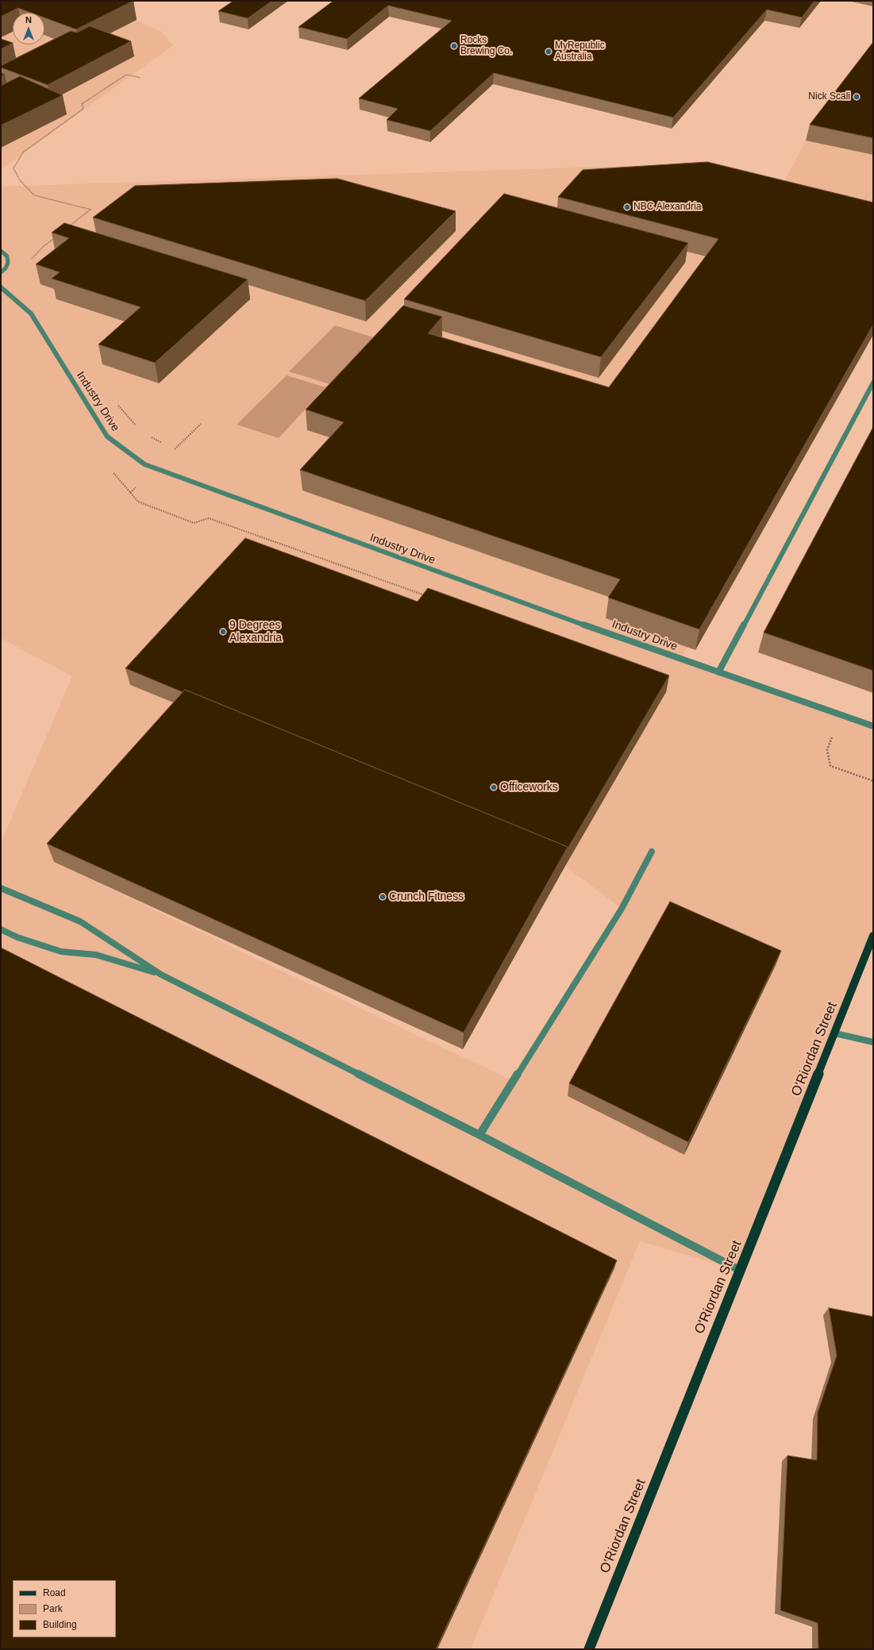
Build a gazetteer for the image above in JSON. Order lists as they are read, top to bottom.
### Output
{
  "streets": {
    "main road": ["O'Riordan Street"],
    "lane": ["Industry Drive"]
  },
  "places": [
    "Rocks Brewing Co.",
    "MyRepublic Australia",
    "Nick Scali",
    "NBC Alexandria",
    "9 Degrees Alexandria",
    "Officeworks",
    "Crunch Fitness"
  ],
  "legend": ["Road", "Park", "Building"],
  "north": "top"
}
